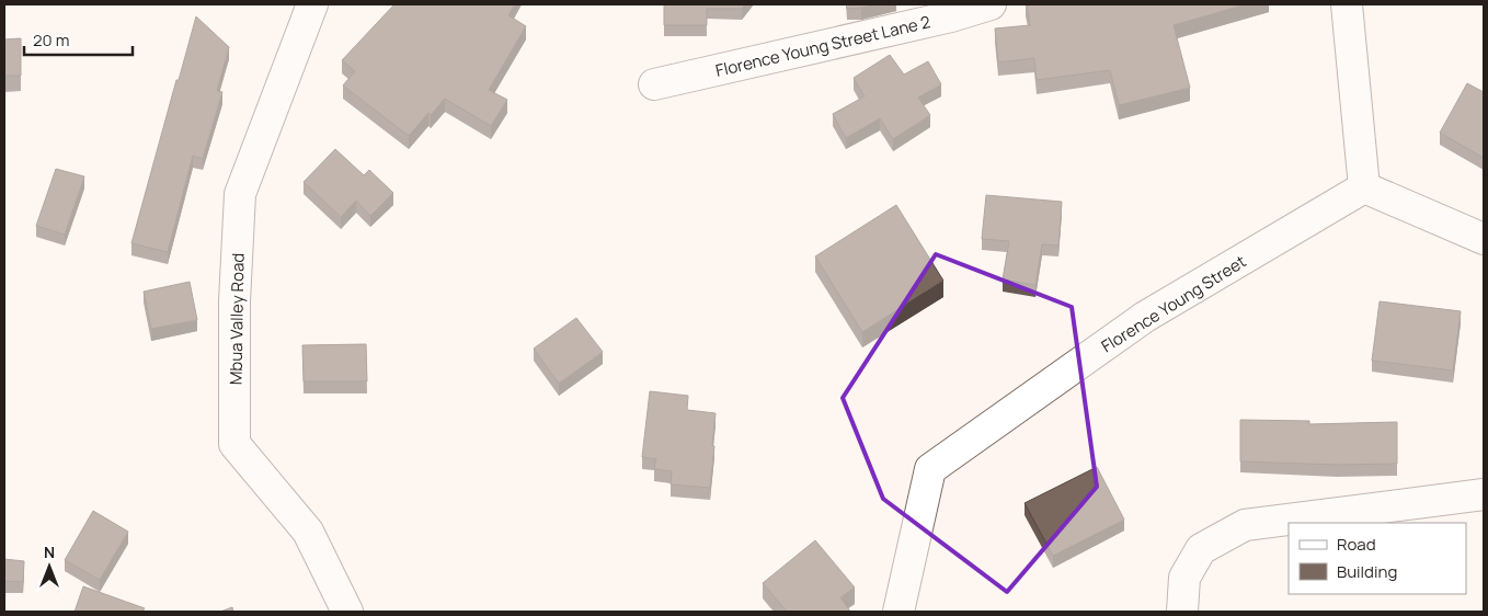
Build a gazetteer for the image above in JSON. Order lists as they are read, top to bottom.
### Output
{
  "streets": {
    "street": ["Florence Young Street Lane 2", "Florence Young Street", "Mbua Valley Road"]
  },
  "legend": ["Road", "Building"],
  "scale_bar": "20 m",
  "north": "top"
}
